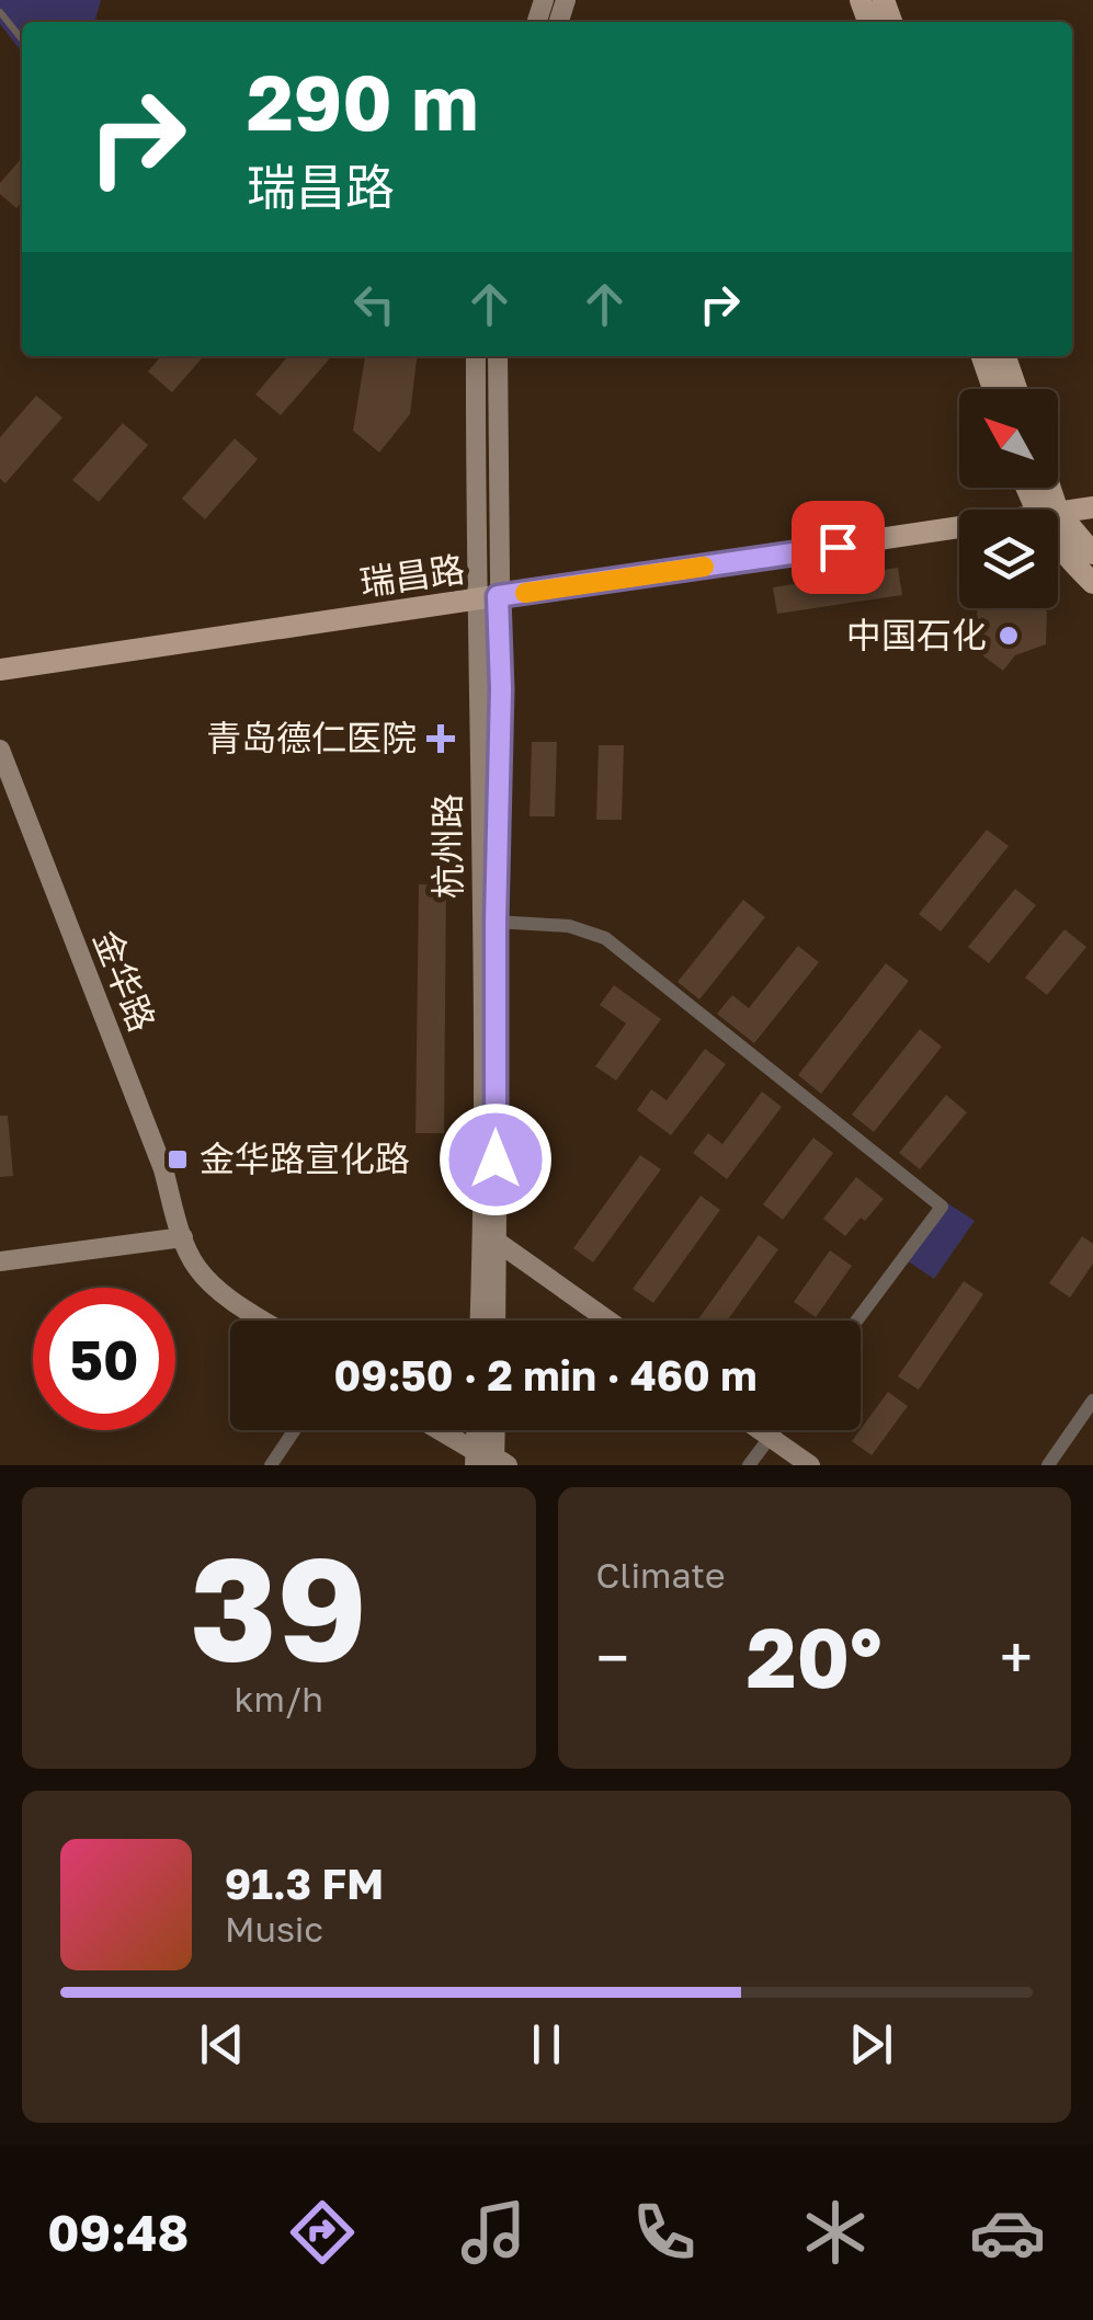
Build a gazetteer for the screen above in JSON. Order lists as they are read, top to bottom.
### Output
{
  "streets": {
    "main road": ["瑞昌路", "杭州路", "金华路"]
  },
  "crossings": [
    ["瑞昌路", "杭州路"]
  ],
  "places": {
    "other": ["中国石化"],
    "health": ["青岛德仁医院"],
    "transit": ["金华路宣化路"]
  },
  "north": "top left",
  "page": {
    "turn": ["290 m", "瑞昌路"],
    "limit": "50",
    "trip": "09:50 · 2 min · 460 m",
    "tile": [
      ["39", "km/h"],
      "Climate"
    ],
    "heat": ["−", "20°", "+"],
    "song": ["91.3 FM", "Music"],
    "tabs": "09:48"
  }
}
